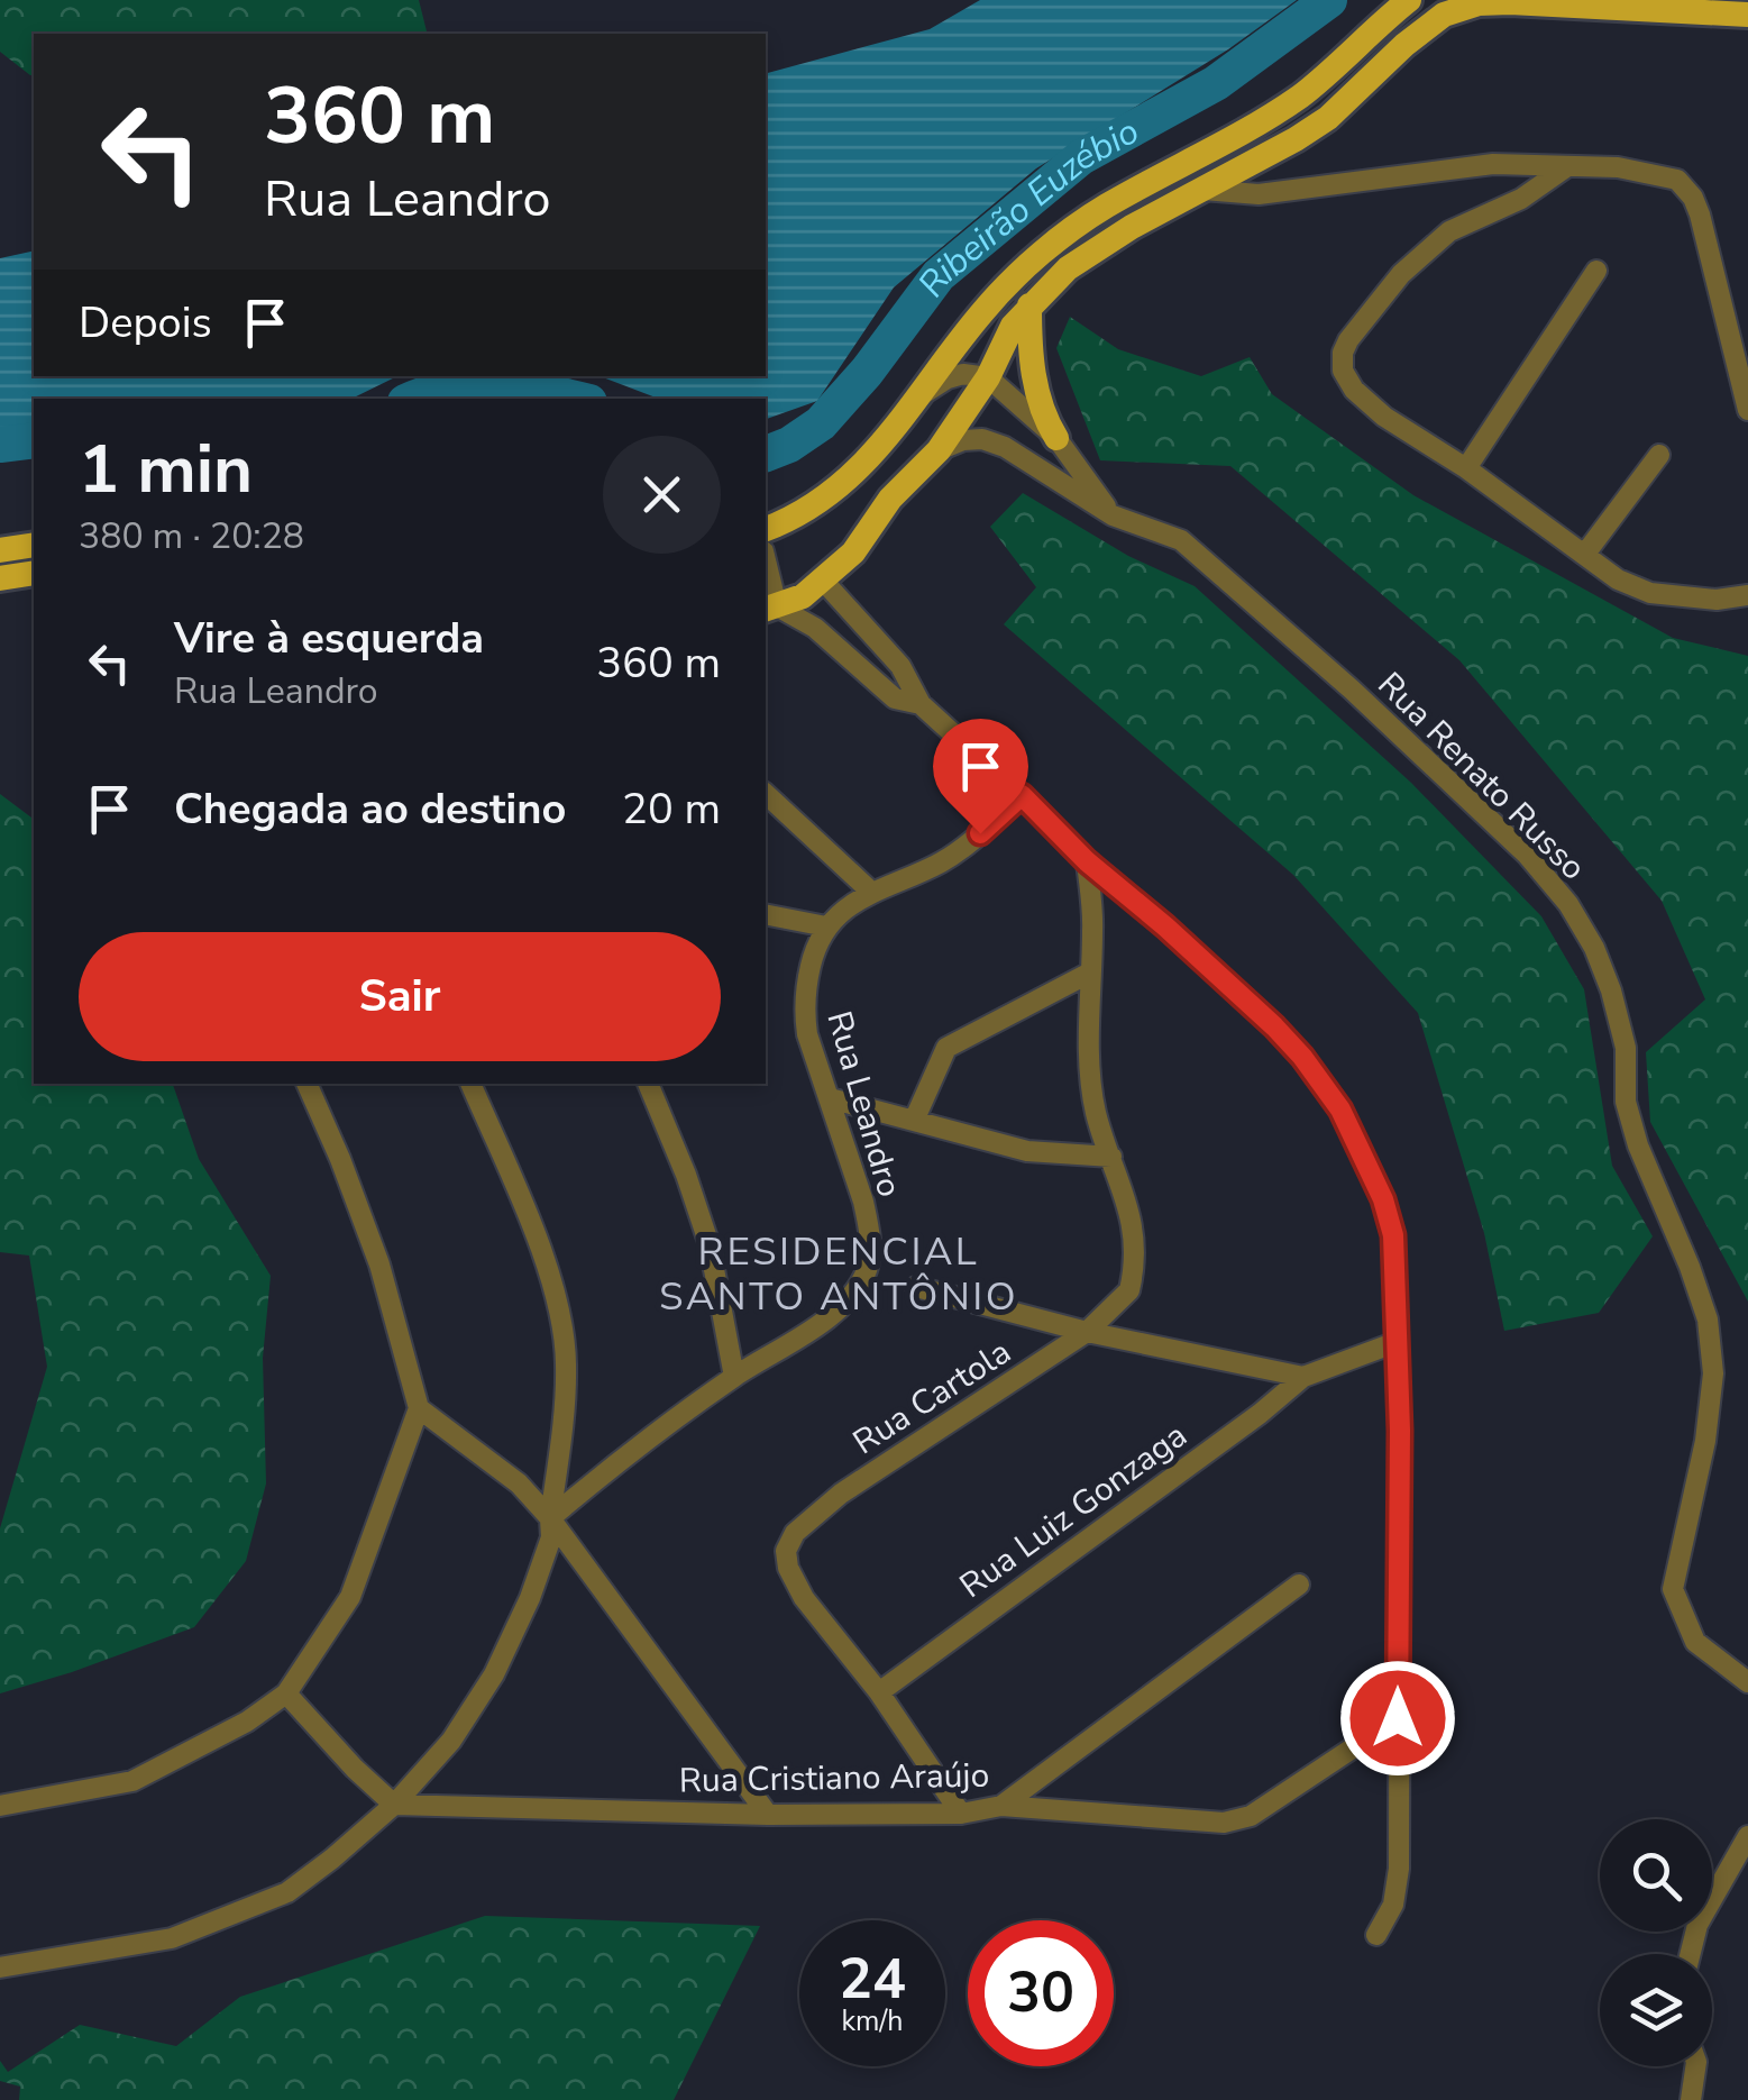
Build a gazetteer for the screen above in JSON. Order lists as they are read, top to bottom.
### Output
{
  "streets": {
    "street": [
      "Rua Renato Russo",
      "Rua Leandro",
      "Rua Cartola",
      "Rua Luiz Gonzaga",
      "Rua Cristiano Araújo"
    ]
  },
  "crossings": [
    ["Rua Cartola", "Rua Luiz Gonzaga"],
    ["Rua Cartola", "Rua Cristiano Araújo"]
  ],
  "districts": ["RESIDENCIAL SANTO ANTÔNIO"],
  "water": ["Ribeirão Euzébio"],
  "page": {
    "turn": ["360 m", "Rua Leandro"],
    "then": "Depois",
    "heading": ["1 min", "380 m · 20:28"],
    "list": [
      {
        "name": "Vire à esquerda",
        "note": "Rua Leandro",
        "value": "360 m"
      },
      {
        "name": "Chegada ao destino",
        "value": "20 m"
      }
    ],
    "buttons": "Sair",
    "speed": "24 km/h",
    "limit": "30"
  }
}
